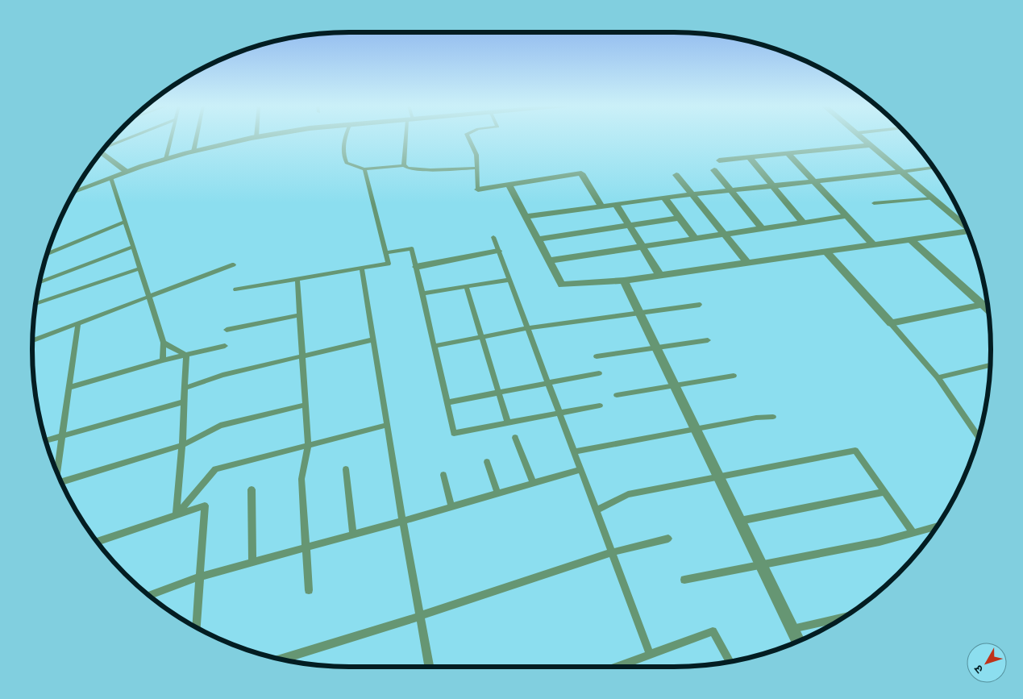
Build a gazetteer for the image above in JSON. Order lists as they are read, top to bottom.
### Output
{
  "north": "bottom left"
}
